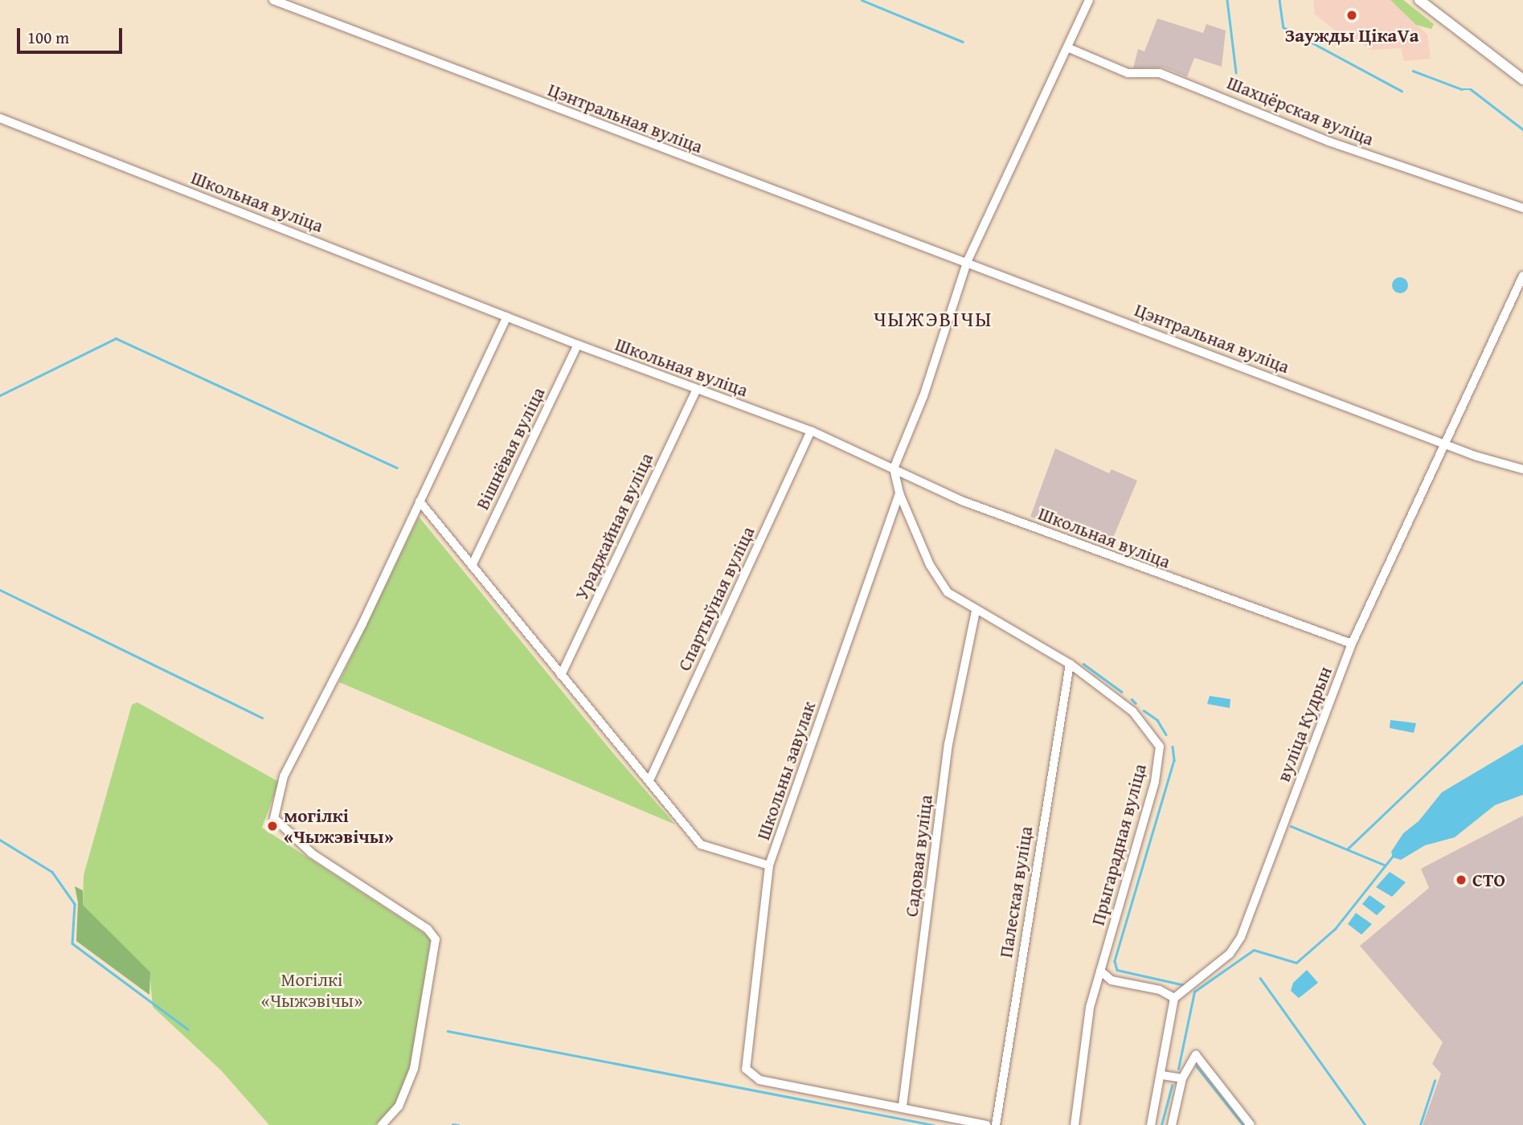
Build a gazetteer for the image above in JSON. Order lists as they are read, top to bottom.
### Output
{
  "streets": {
    "street": [
      "Шахцёрская вуліца",
      "Цэнтральная вуліца",
      "Школьная вуліца",
      "Вішнёвая вуліца",
      "Ураджайная вуліца",
      "Спартыўная вуліца",
      "вуліца Кудрын",
      "Школьны завулак",
      "Прыгарадная вуліца",
      "Садовая вуліца",
      "Палеская вуліца"
    ]
  },
  "crossings": [
    ["Цэнтральная вуліца", "вуліца Кудрын"],
    ["Школьная вуліца", "Вішнёвая вуліца"],
    ["Школьная вуліца", "Ураджайная вуліца"],
    ["Школьная вуліца", "Спартыўная вуліца"],
    ["Школьная вуліца", "вуліца Кудрын"],
    ["Школьная вуліца", "Прыгарадная вуліца"],
    ["Школьны завулак", "Прыгарадная вуліца"],
    ["Школьны завулак", "Садовая вуліца"],
    ["Прыгарадная вуліца", "Садовая вуліца"],
    ["Прыгарадная вуліца", "Палеская вуліца"]
  ],
  "districts": ["ЧЫЖЭВІЧЫ"],
  "parks": ["Могілкі «Чыжэвічы»"],
  "places": ["Заужды ЦікаVа", "могілкі «Чыжэвічы»", "СТО"],
  "scale_bar": "100 m"
}
